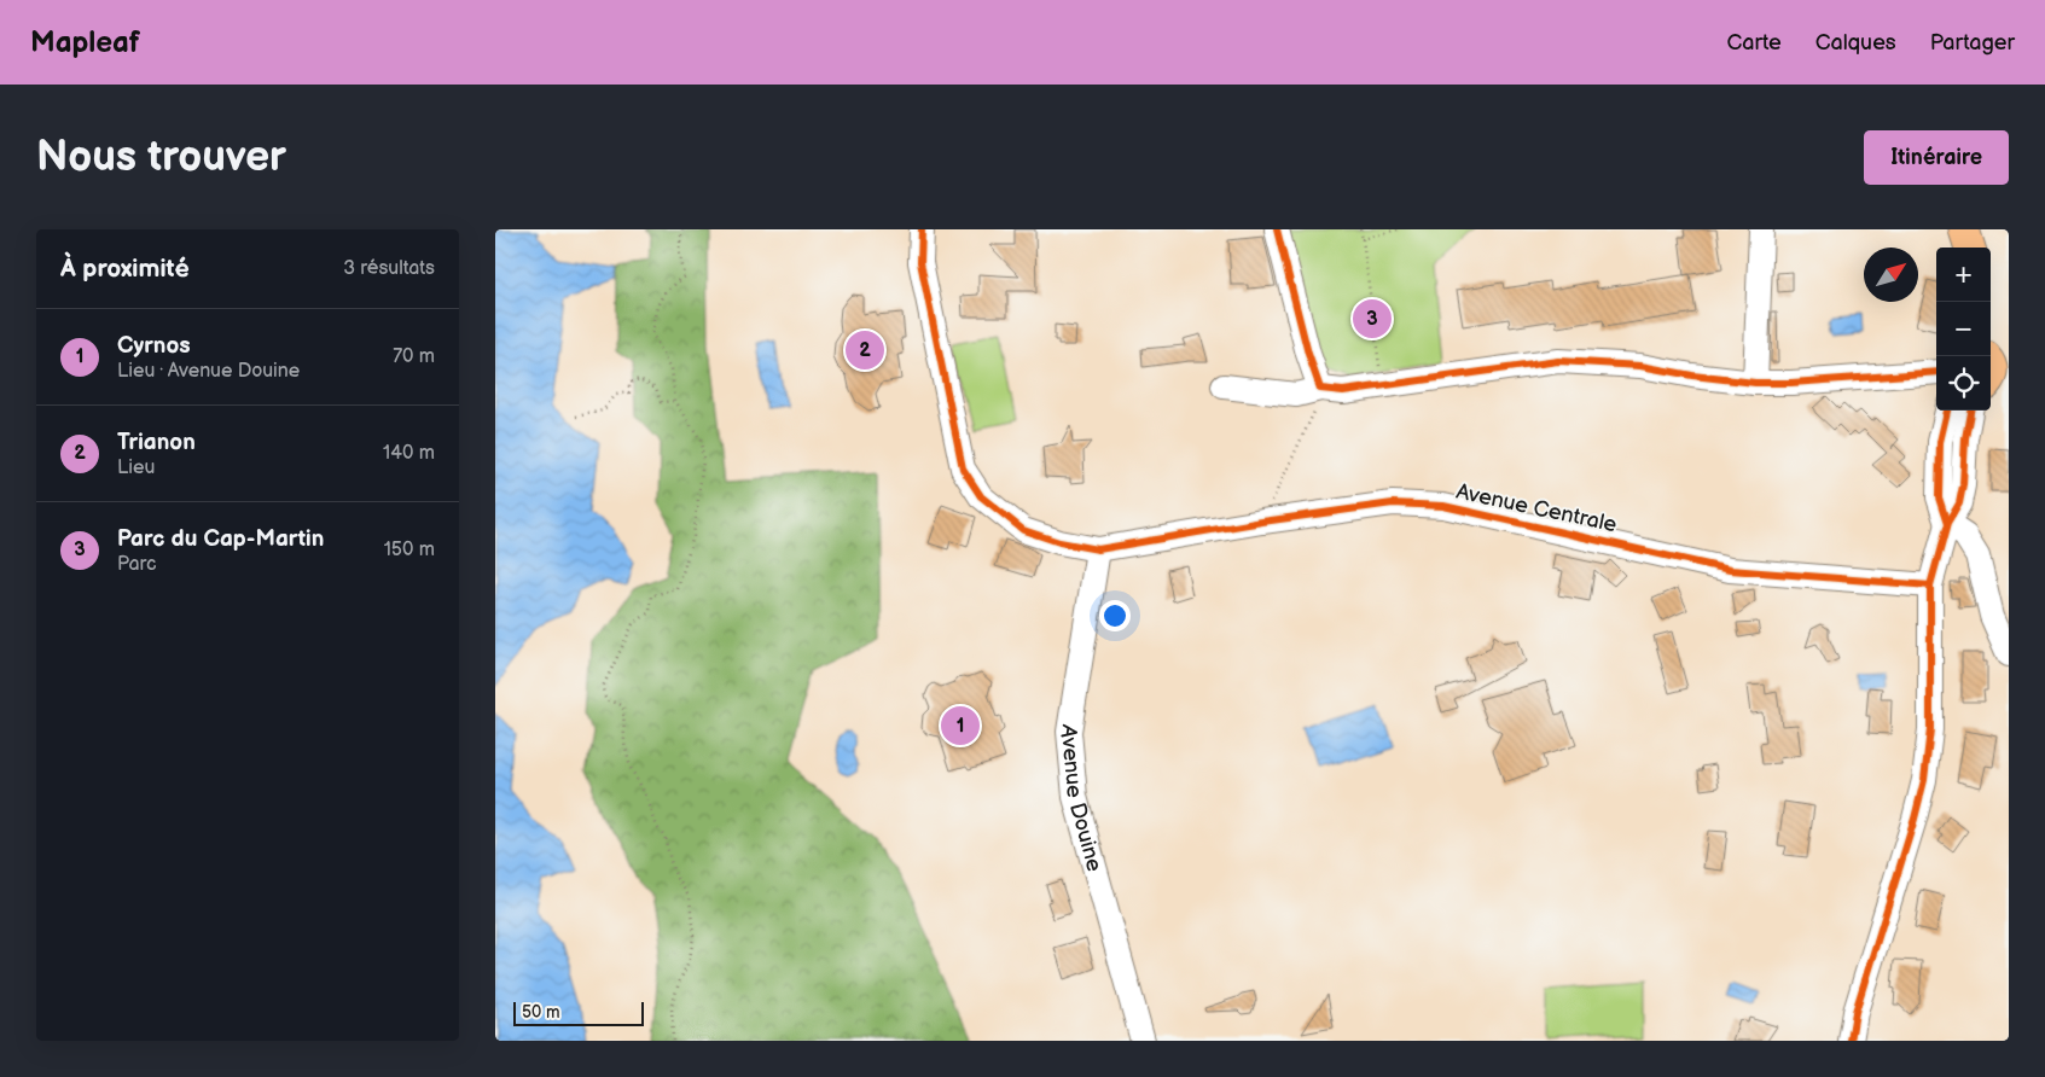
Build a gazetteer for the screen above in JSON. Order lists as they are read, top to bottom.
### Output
{
  "streets": {
    "street": ["Avenue Centrale", "Avenue Douine"]
  },
  "crossings": [
    ["Avenue Centrale", "Avenue Douine"]
  ],
  "scale_bar": "50 m",
  "north": "top right",
  "page": {
    "header": "Mapleaf",
    "nav": ["Carte", "Calques", "Partager"],
    "buttons": "Itinéraire",
    "title": "Nous trouver",
    "heading": ["À proximité", "3 résultats"],
    "map_buttons": ["+", "−"],
    "pins": ["3", "2", "1"],
    "list": [
      {
        "mark": "1",
        "name": "Cyrnos",
        "note": "Lieu · Avenue Douine",
        "value": "70 m"
      },
      {
        "mark": "2",
        "name": "Trianon",
        "note": "Lieu",
        "value": "140 m"
      },
      {
        "mark": "3",
        "name": "Parc du Cap-Martin",
        "note": "Parc",
        "value": "150 m"
      }
    ],
    "scale": "50 m"
  }
}
